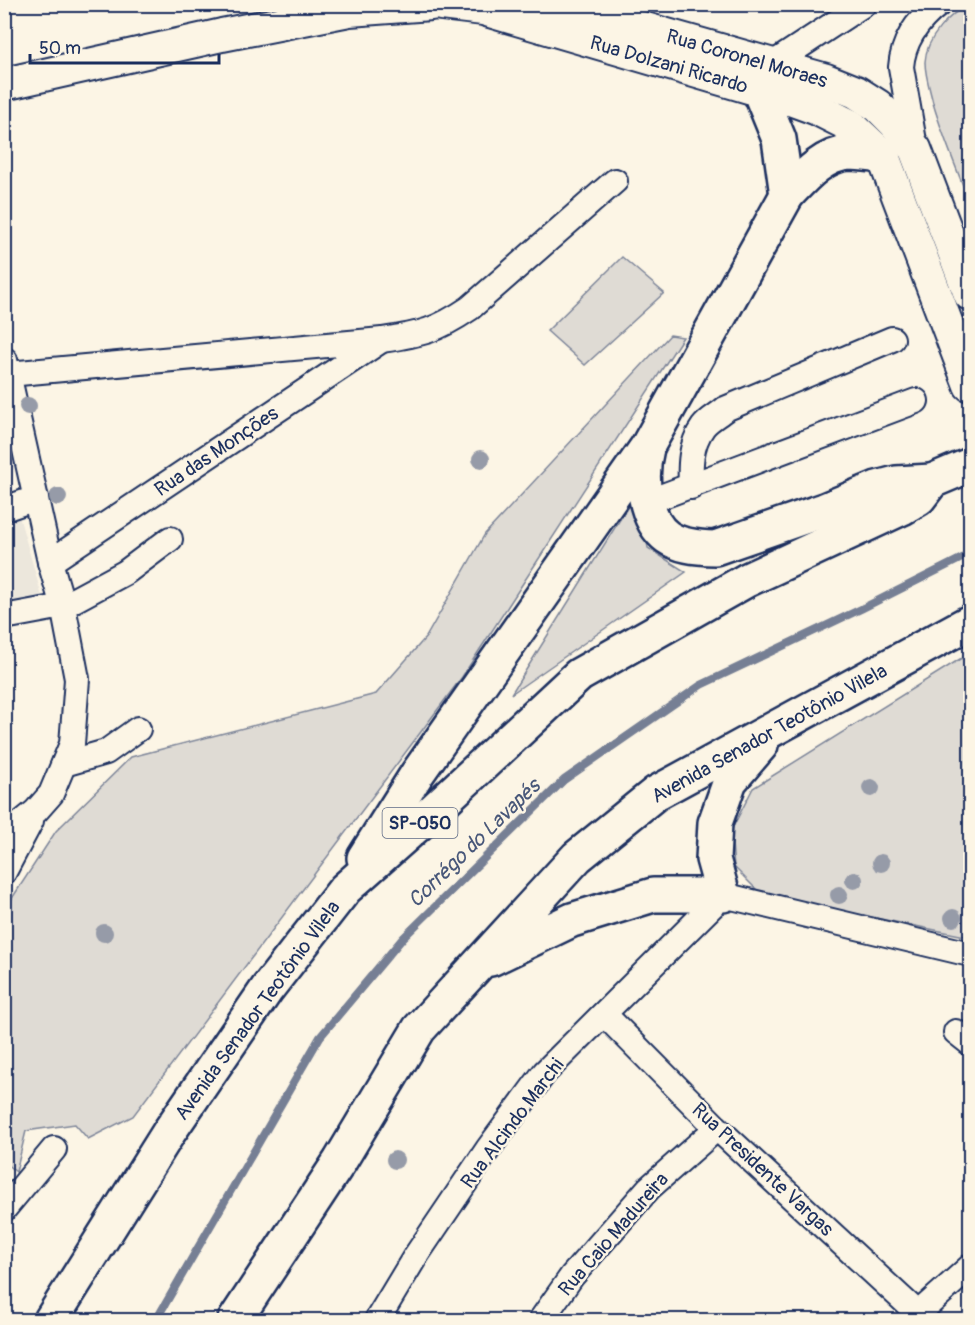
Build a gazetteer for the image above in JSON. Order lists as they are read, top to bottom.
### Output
{
  "streets": {
    "highway": ["Avenida Senador Teotônio Vilela", "SP-050"],
    "main road": ["Rua Coronel Moraes", "Rua Dolzani Ricardo"],
    "street": [
      "Rua das Monções",
      "Rua Alcindo Marchi",
      "Rua Presidente Vargas",
      "Rua Caio Madureira"
    ]
  },
  "crossings": [
    ["Rua Coronel Moraes", "Rua Dolzani Ricardo"],
    ["Rua Alcindo Marchi", "Rua Presidente Vargas"],
    ["Rua Presidente Vargas", "Rua Caio Madureira"]
  ],
  "water": ["Corrégo do Lavapés"],
  "scale_bar": "50 m"
}
